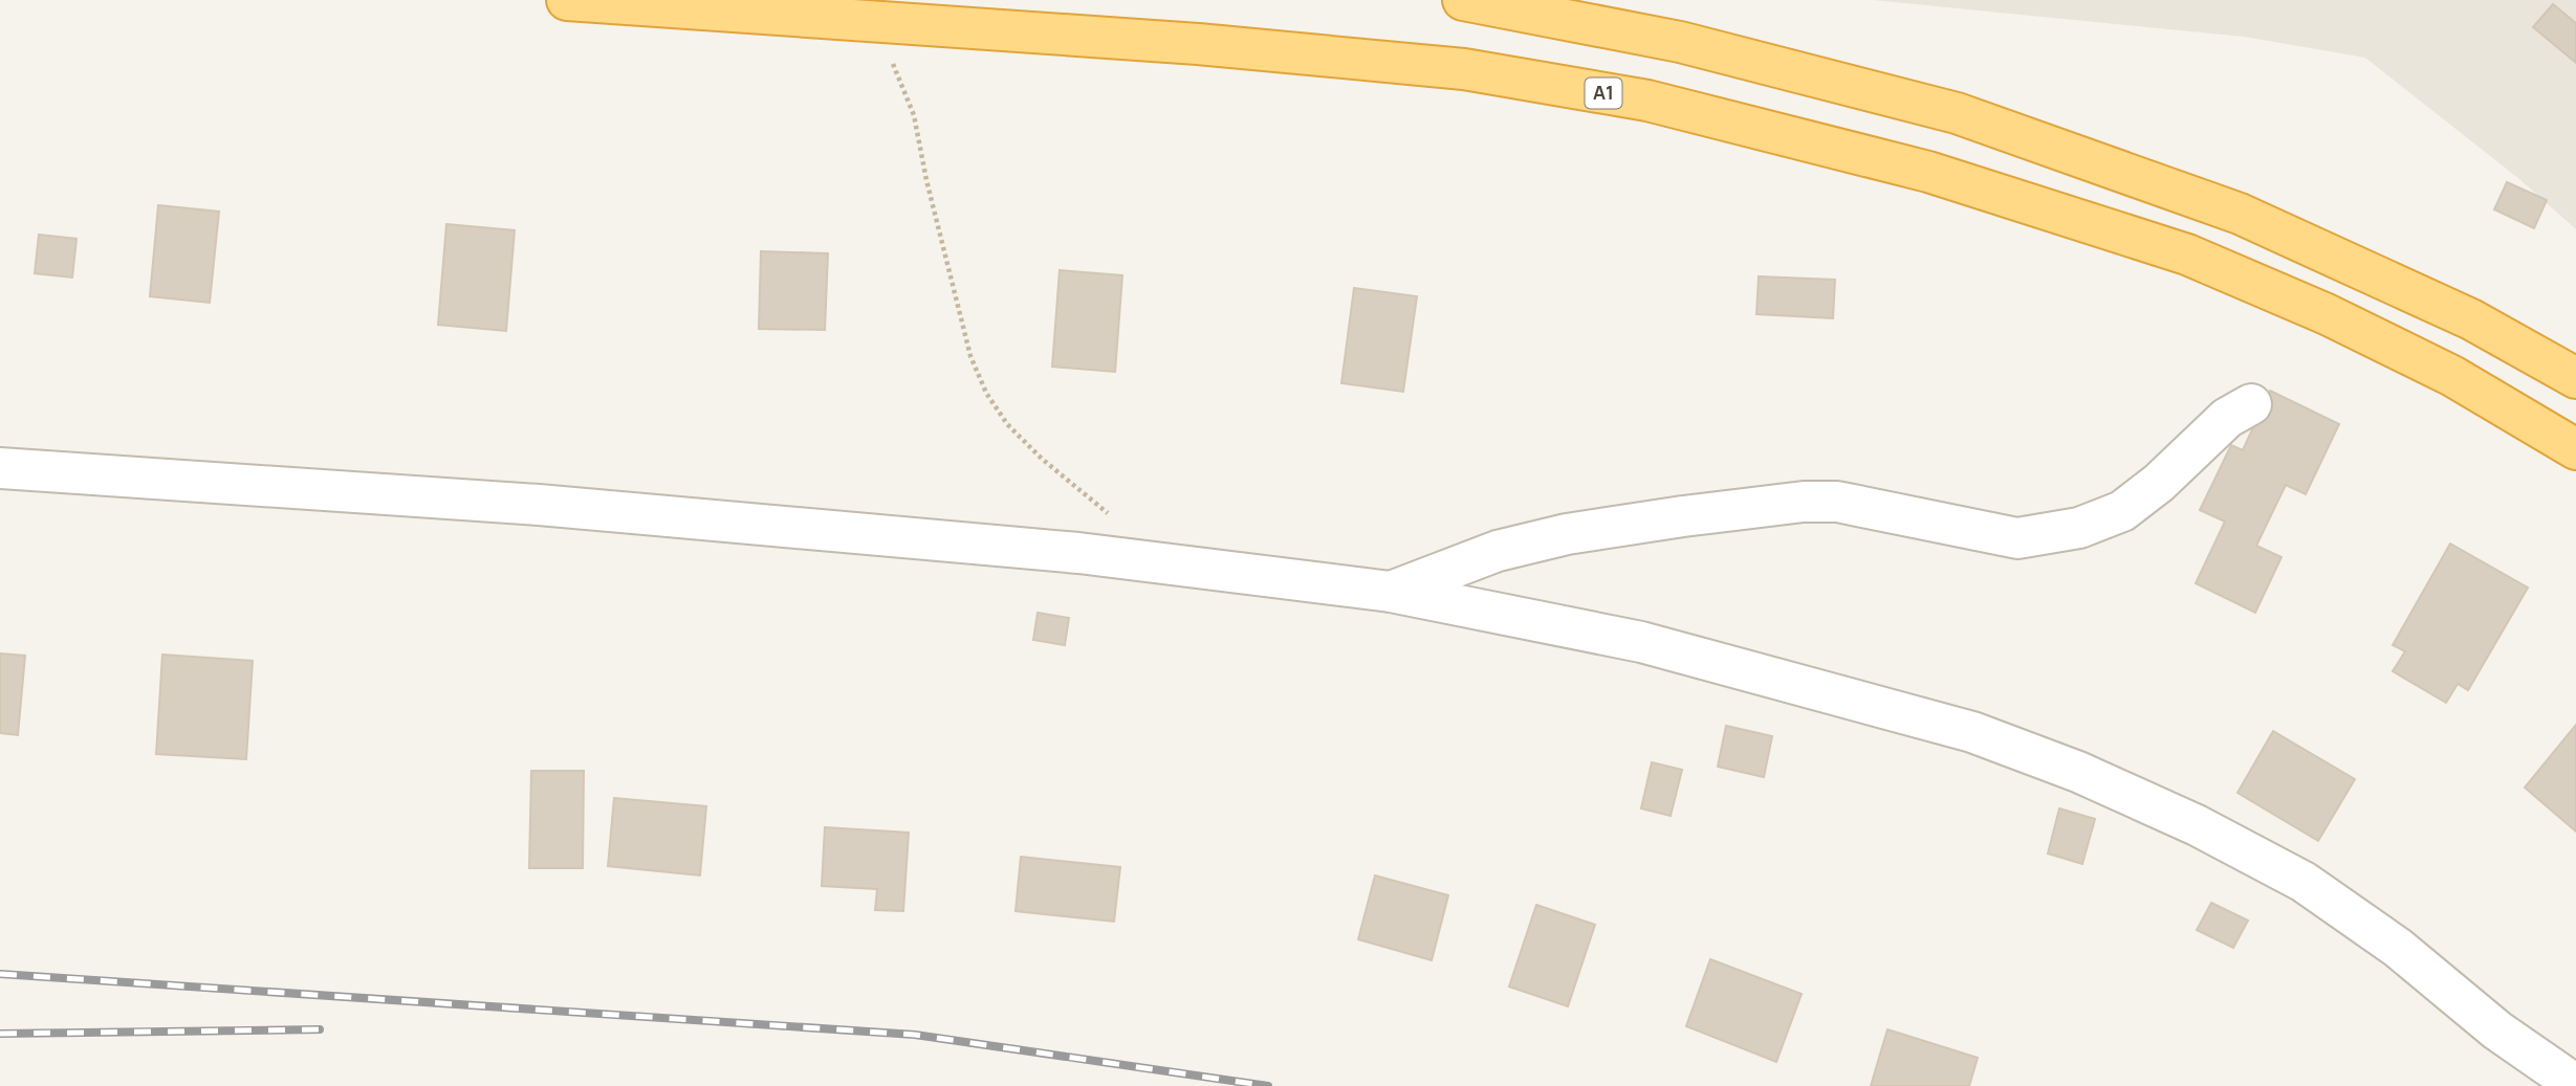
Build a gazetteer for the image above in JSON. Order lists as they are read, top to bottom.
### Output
{
  "streets": {
    "highway": ["A1"]
  }
}
